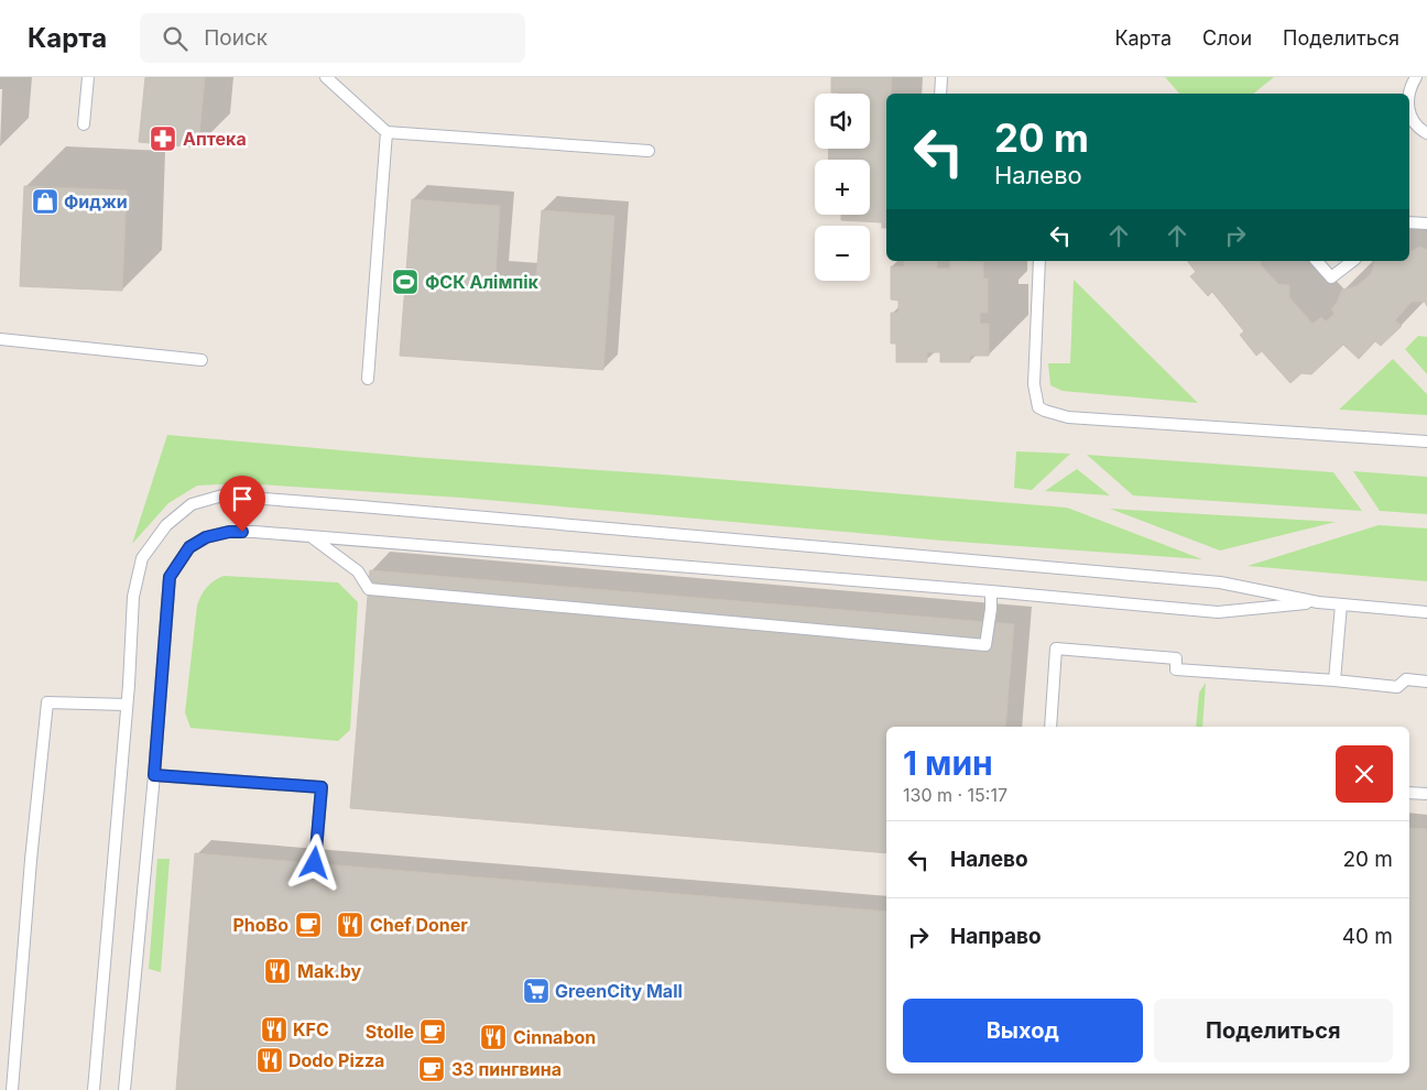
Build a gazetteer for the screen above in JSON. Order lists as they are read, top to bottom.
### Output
{
  "places": {
    "pharmacy": ["Аптека"],
    "shop": ["Фиджи"],
    "sports": ["ФСК Алімпік"],
    "cafe": ["PhoBo", "Stolle", "33 пингвина"],
    "restaurant": [
      "Chef Doner",
      "Mak.by",
      "KFC",
      "Cinnabon",
      "Dodo Pizza"
    ],
    "supermarket": ["GreenCity Mall"]
  },
  "page": {
    "header": "Карта",
    "search": "Поиск",
    "nav": ["Карта", "Слои", "Поделиться"],
    "map_buttons": ["+", "−"],
    "turn": ["20 m", "Налево"],
    "heading": ["1 мин", "130 m · 15:17"],
    "list": [
      {
        "name": "Налево",
        "value": "20 m"
      },
      {
        "name": "Направо",
        "value": "40 m"
      }
    ],
    "buttons": ["Выход", "Поделиться"]
  }
}
